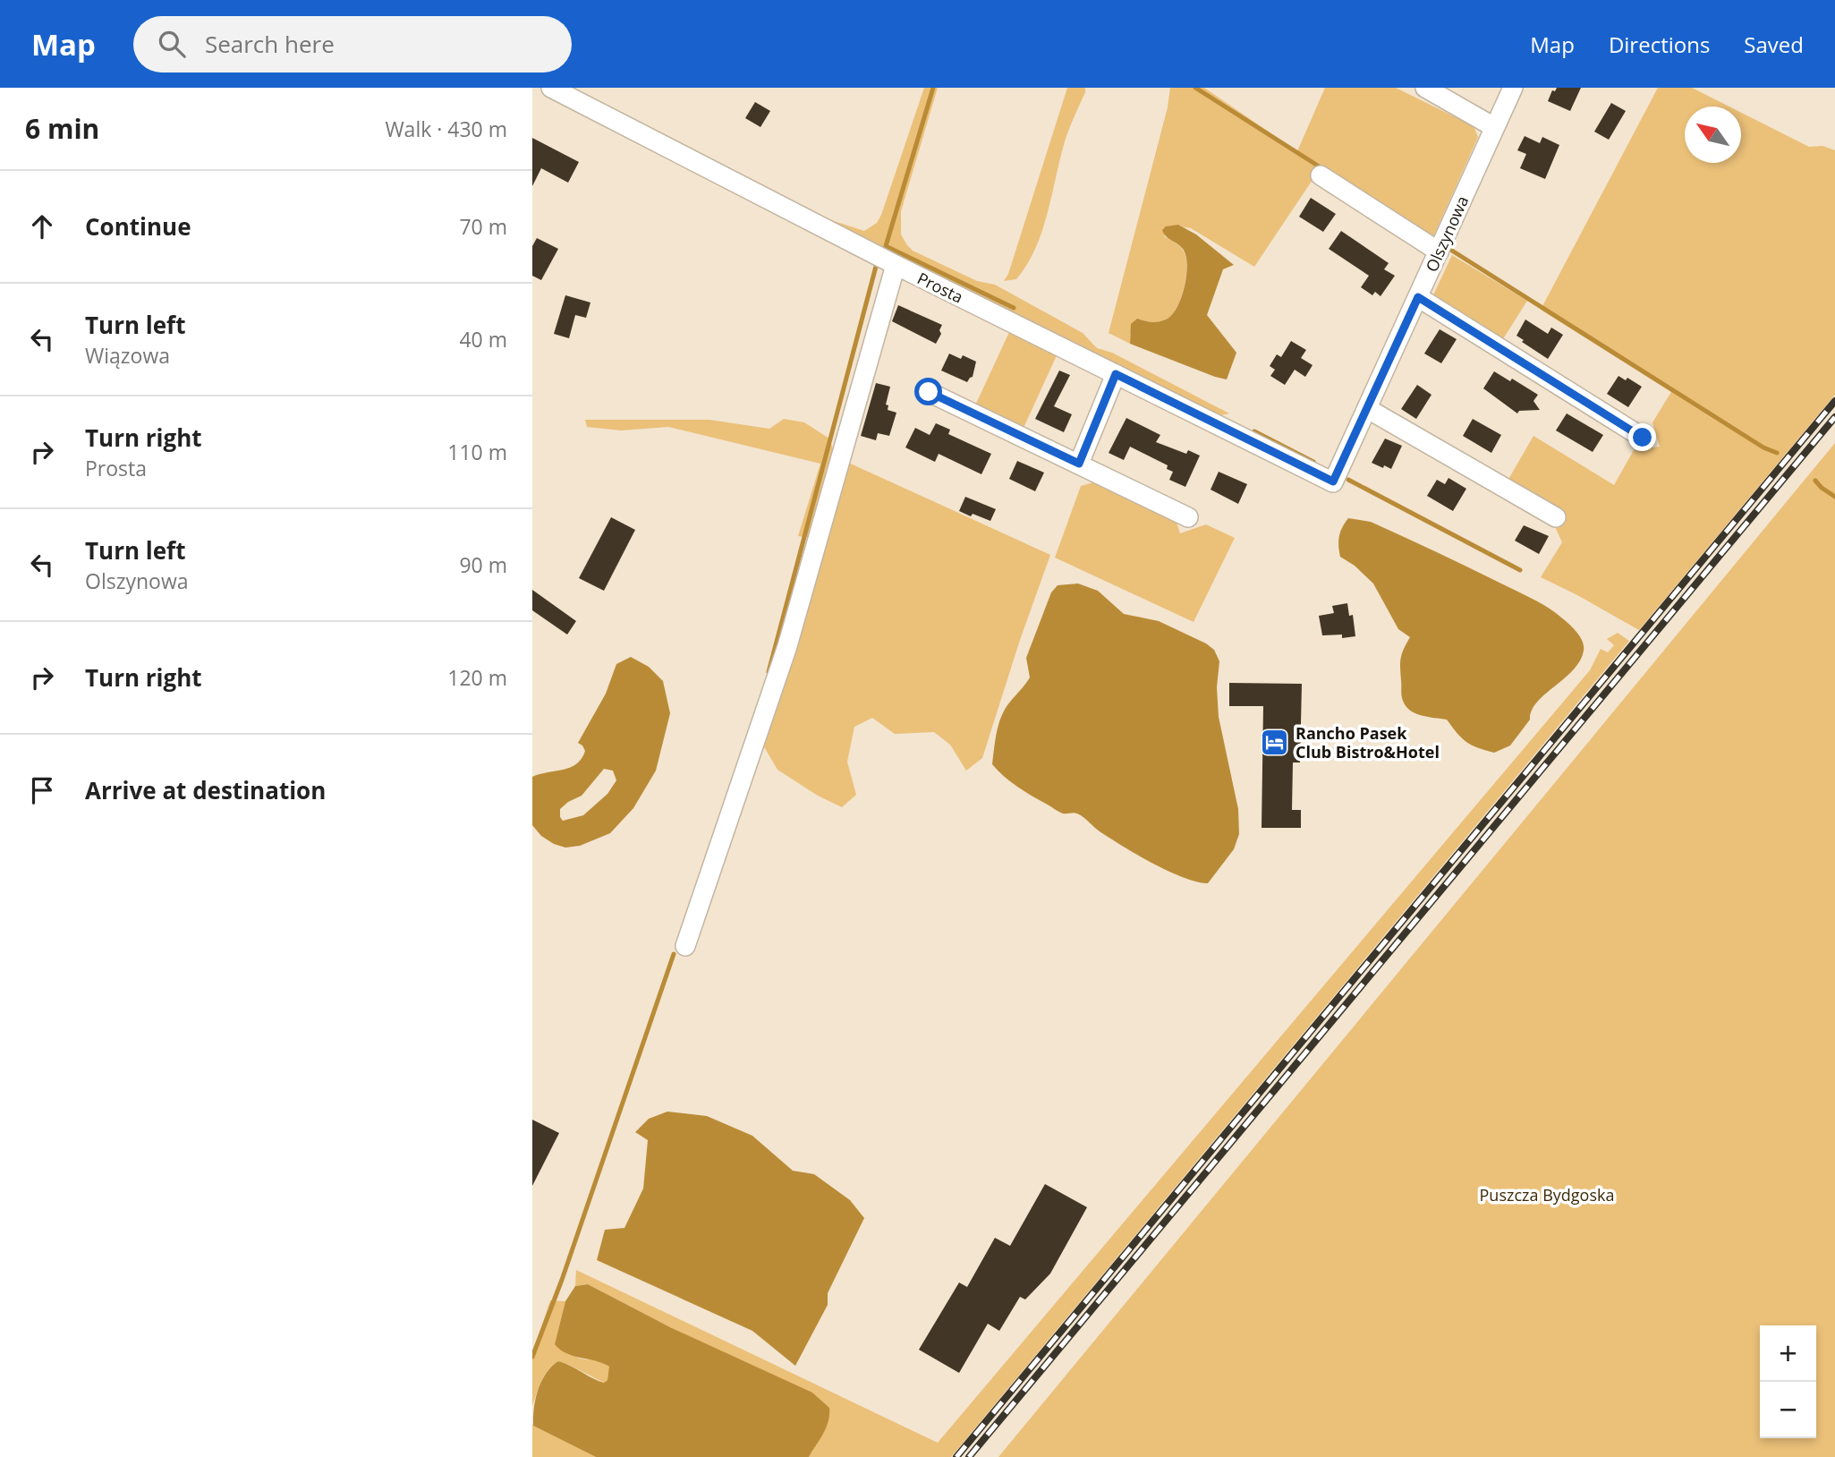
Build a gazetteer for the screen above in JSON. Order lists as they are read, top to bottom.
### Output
{
  "streets": {
    "street": ["Olszynowa", "Prosta"]
  },
  "crossings": [
    ["Olszynowa", "Prosta"]
  ],
  "parks": ["Puszcza Bydgoska"],
  "places": {
    "hotel": ["Rancho Pasek Club Bistro&Hotel"]
  },
  "north": "top left",
  "page": {
    "header": "Map",
    "search": "Search here",
    "nav": ["Map", "Directions", "Saved"],
    "heading": ["6 min", "Walk · 430 m"],
    "list": [
      ["Continue", "70 m"],
      ["Turn left", "Wiązowa", "40 m"],
      ["Turn right", "Prosta", "110 m"],
      ["Turn left", "Olszynowa", "90 m"],
      ["Turn right", "120 m"],
      "Arrive at destination"
    ],
    "map_buttons": ["+", "−"]
  }
}
